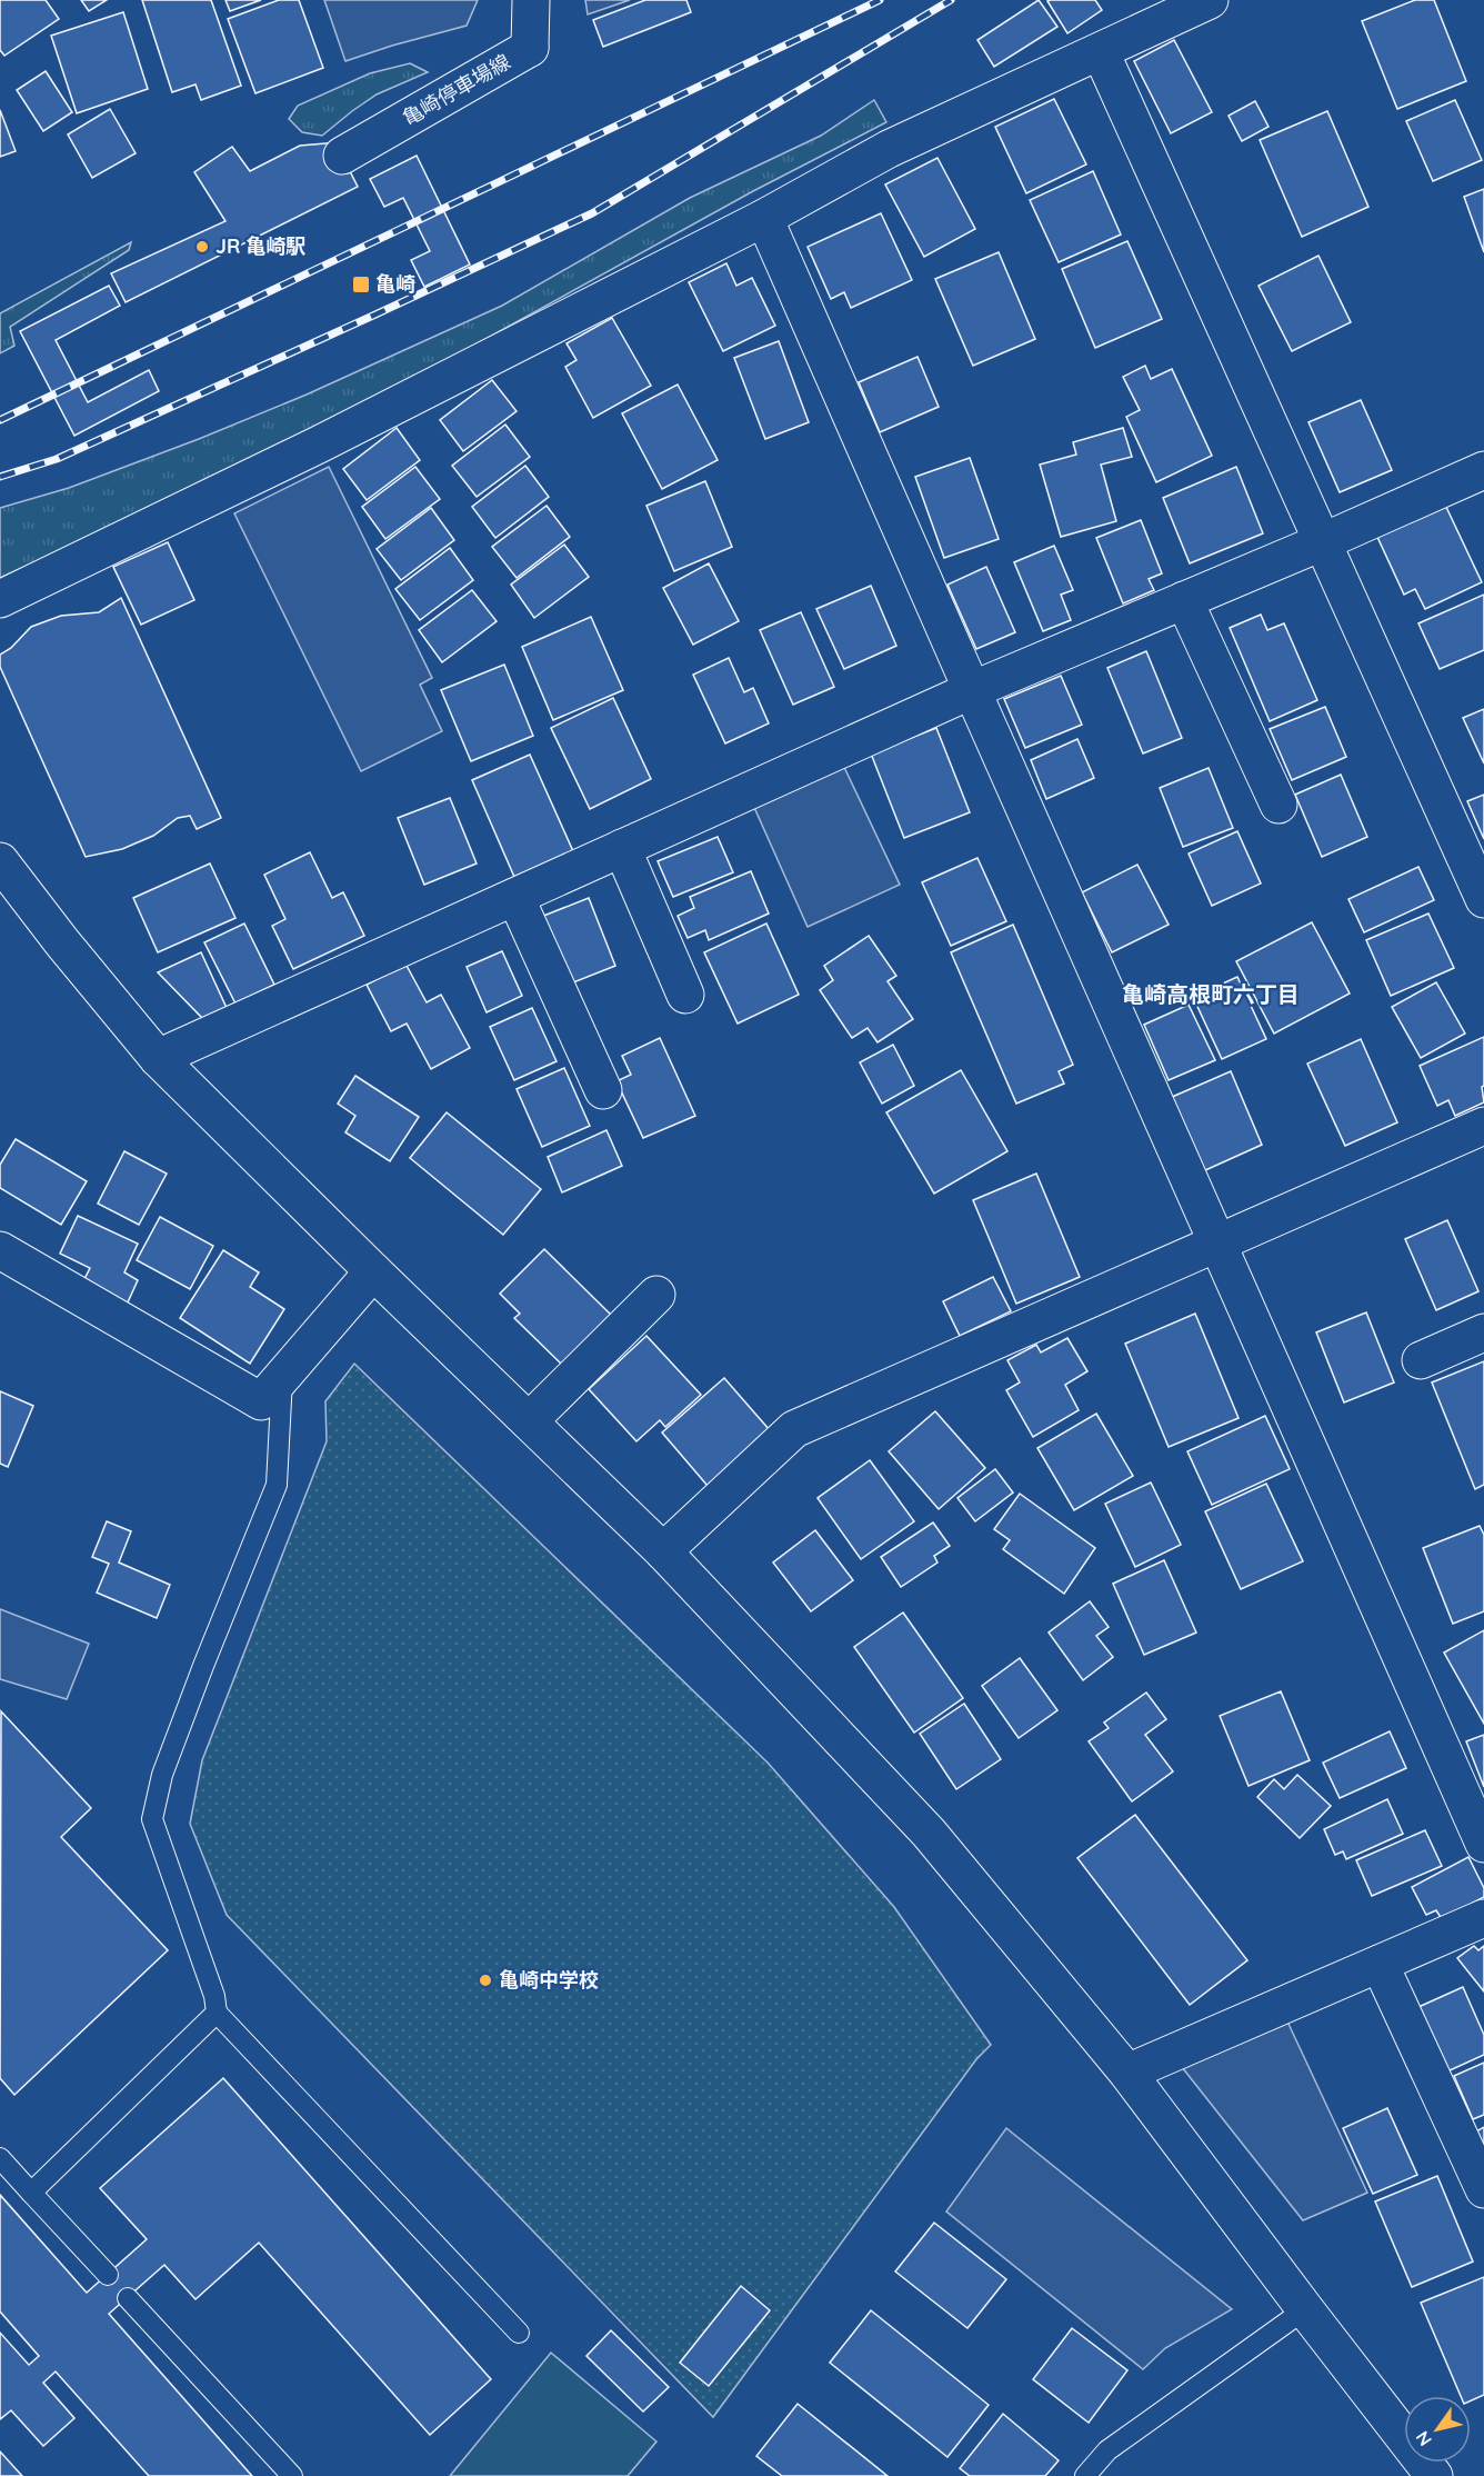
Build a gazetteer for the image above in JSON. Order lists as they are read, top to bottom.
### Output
{
  "streets": {
    "street": ["亀崎停車場線"]
  },
  "districts": ["亀崎高根町六丁目"],
  "places": {
    "other": ["JR 亀崎駅", "亀崎中学校"],
    "transit": ["亀崎"]
  },
  "north": "bottom left"
}
